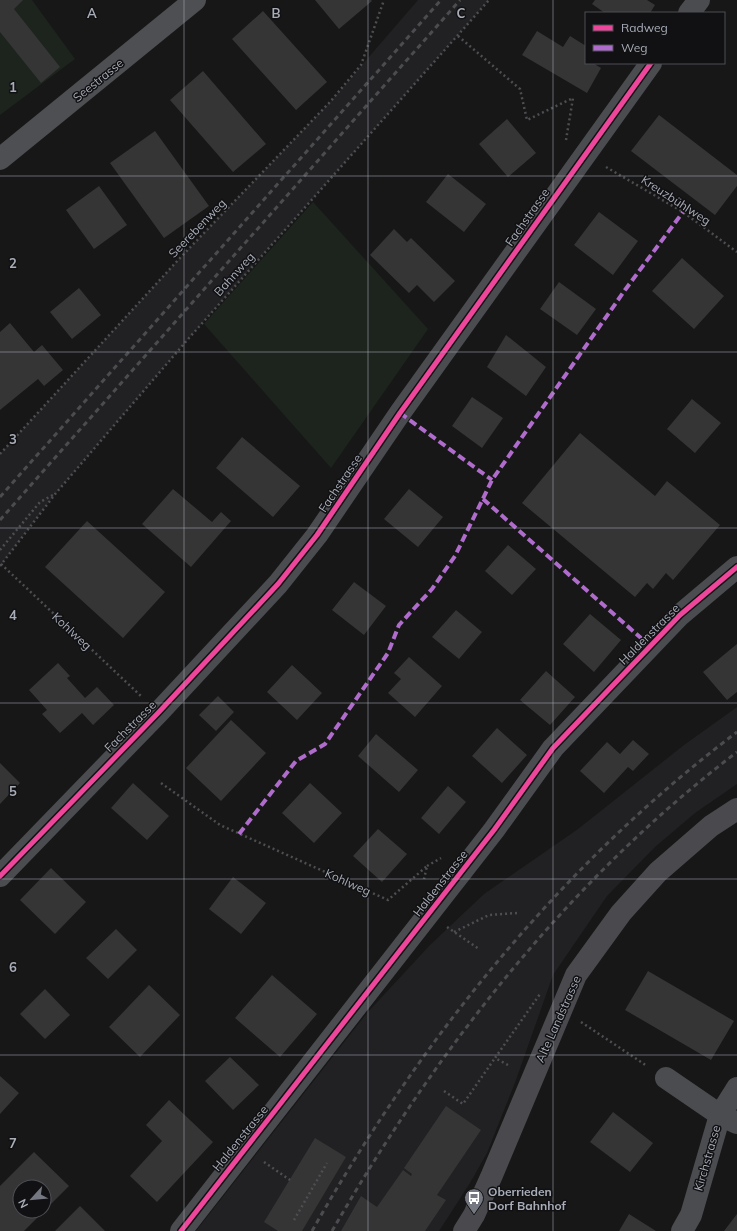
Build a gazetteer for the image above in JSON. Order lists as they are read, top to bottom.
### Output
{
  "streets": {
    "main road": ["Seestrasse", "Alte Landstrasse"],
    "street": ["Fachstrasse", "Haldenstrasse", "Kirchstrasse"],
    "path": [
      "Kreuzbühlweg",
      "Seerebenweg",
      "Bahnweg",
      "Kohlweg"
    ]
  },
  "crossings": [
    ["Bahnweg", "Kohlweg"],
    ["Kohlweg", "Haldenstrasse"]
  ],
  "places": {
    "bus stop": ["Oberrieden Dorf Bahnhof"]
  },
  "legend": ["Radweg", "Weg"],
  "north": "bottom left",
  "grid": {
    "columns": ["A", "B", "C"],
    "rows": [
      "1",
      "2",
      "3",
      "4",
      "5",
      "6",
      "7"
    ]
  }
}
